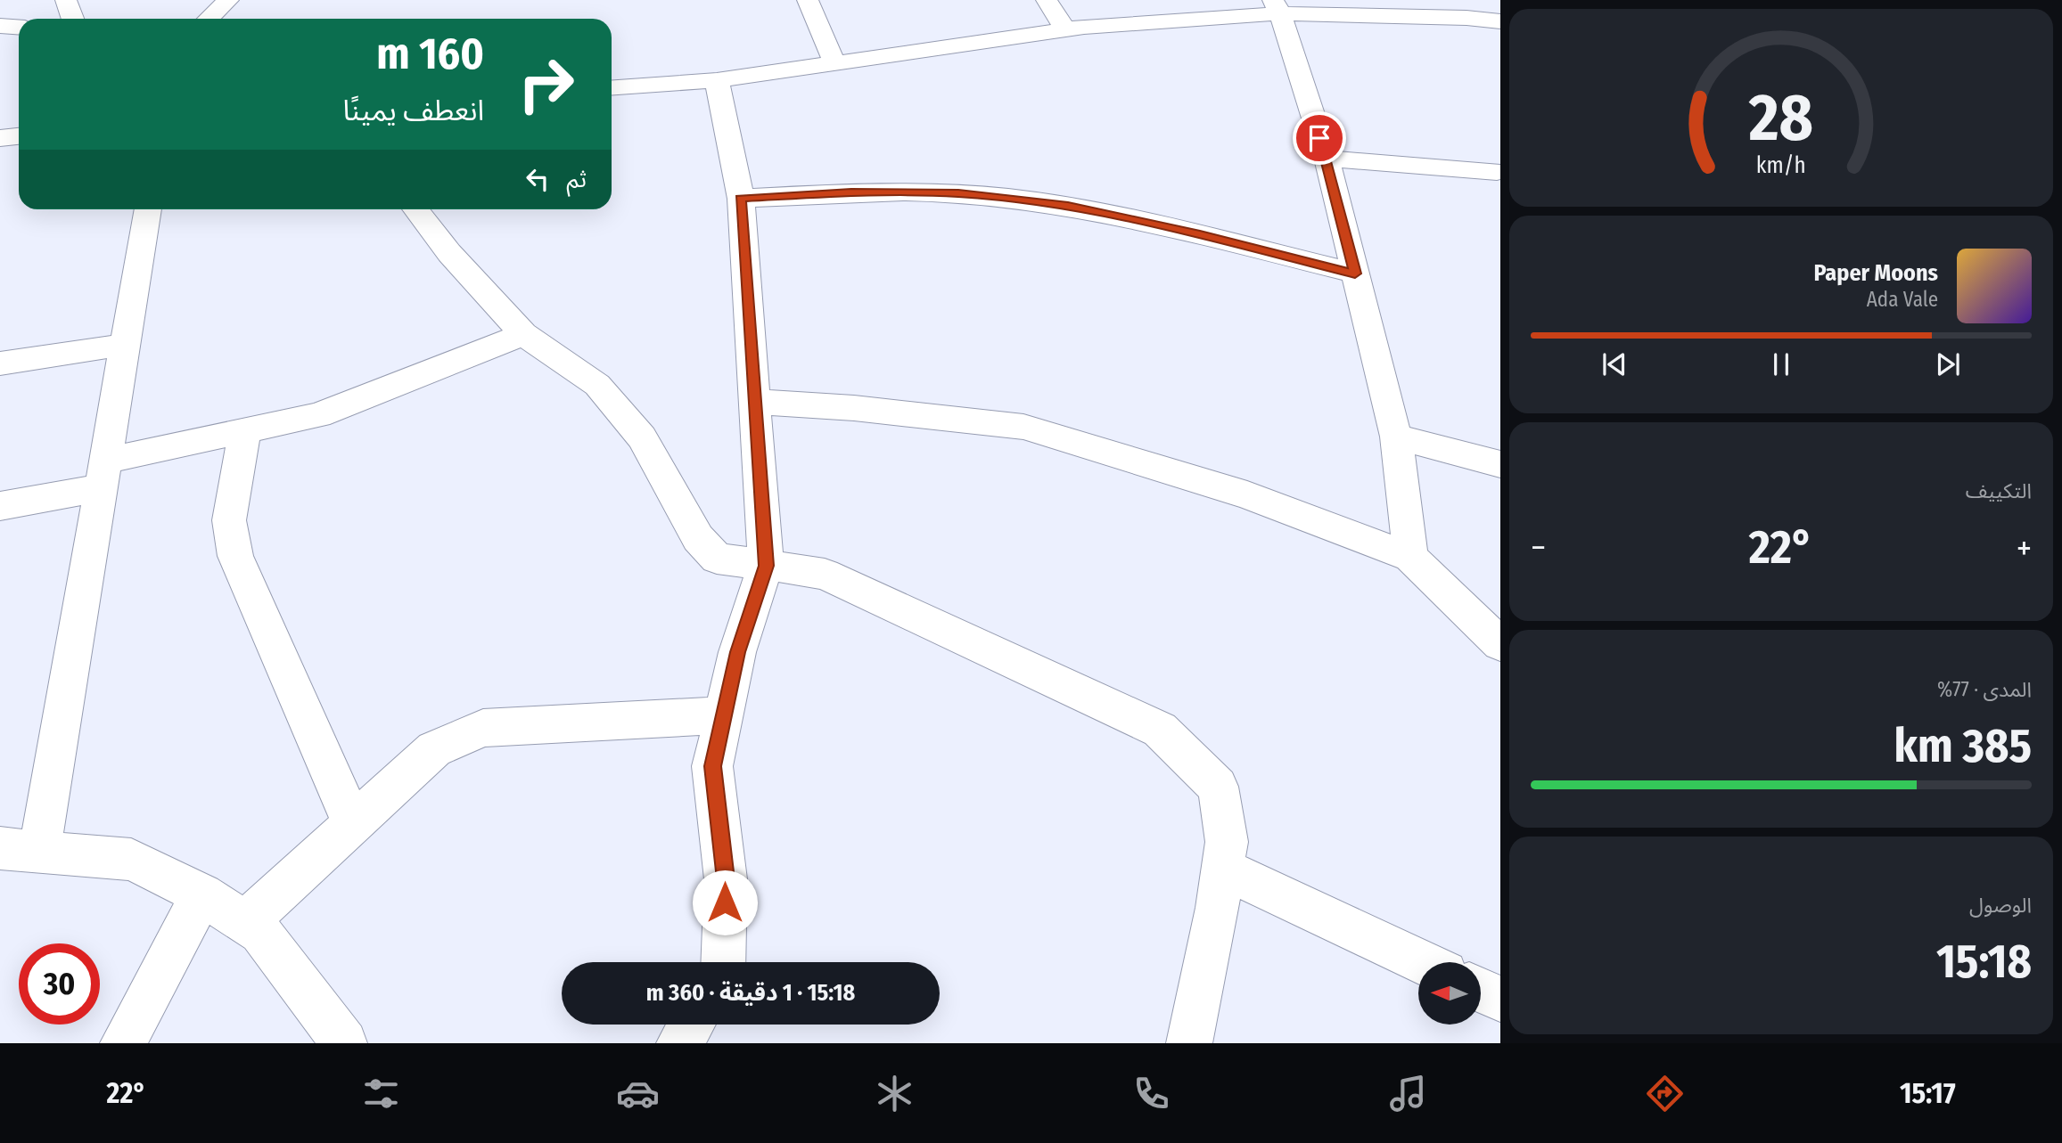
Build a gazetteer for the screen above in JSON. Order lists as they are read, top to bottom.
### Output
{
  "north": "left",
  "page": {
    "turn": ["160 m", "انعطف يمينًا"],
    "then": "ثم",
    "song": ["Paper Moons", "Ada Vale"],
    "tile": [
      "التكييف",
      ["المدى · 77%", "385 km"],
      ["الوصول", "15:18"]
    ],
    "heat": ["−", "22°", "+"],
    "limit": "30",
    "trip": "15:18 · 1 دقيقة · 360 m",
    "tabs": ["15:17", "22°"],
    "gauge": ["28", "km/h"]
  }
}
